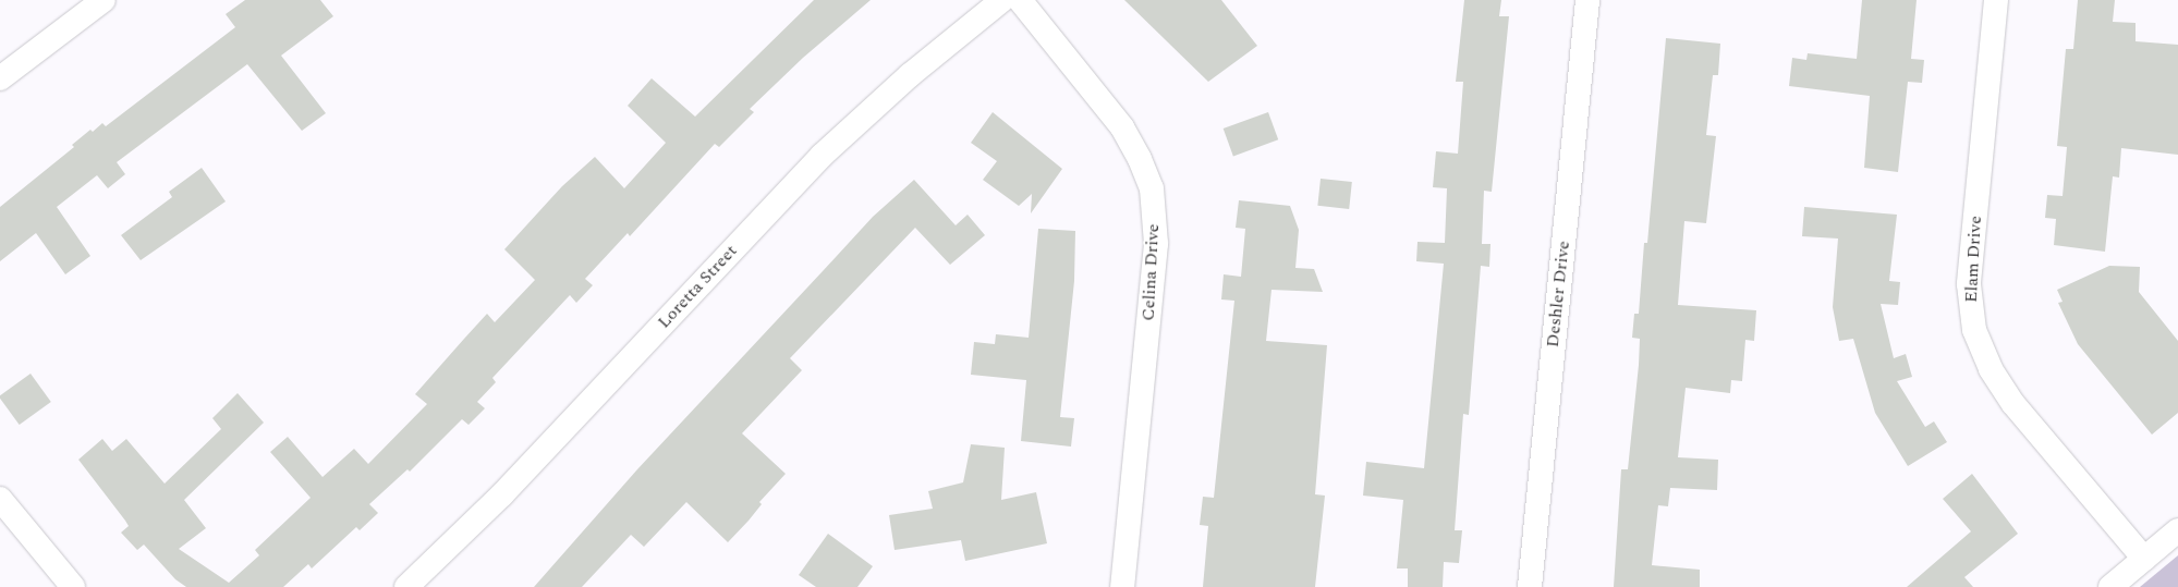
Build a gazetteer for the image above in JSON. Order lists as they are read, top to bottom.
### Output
{
  "streets": {
    "street": [
      "Elam Drive",
      "Celina Drive",
      "Loretta Street",
      "Deshler Drive"
    ]
  }
}
